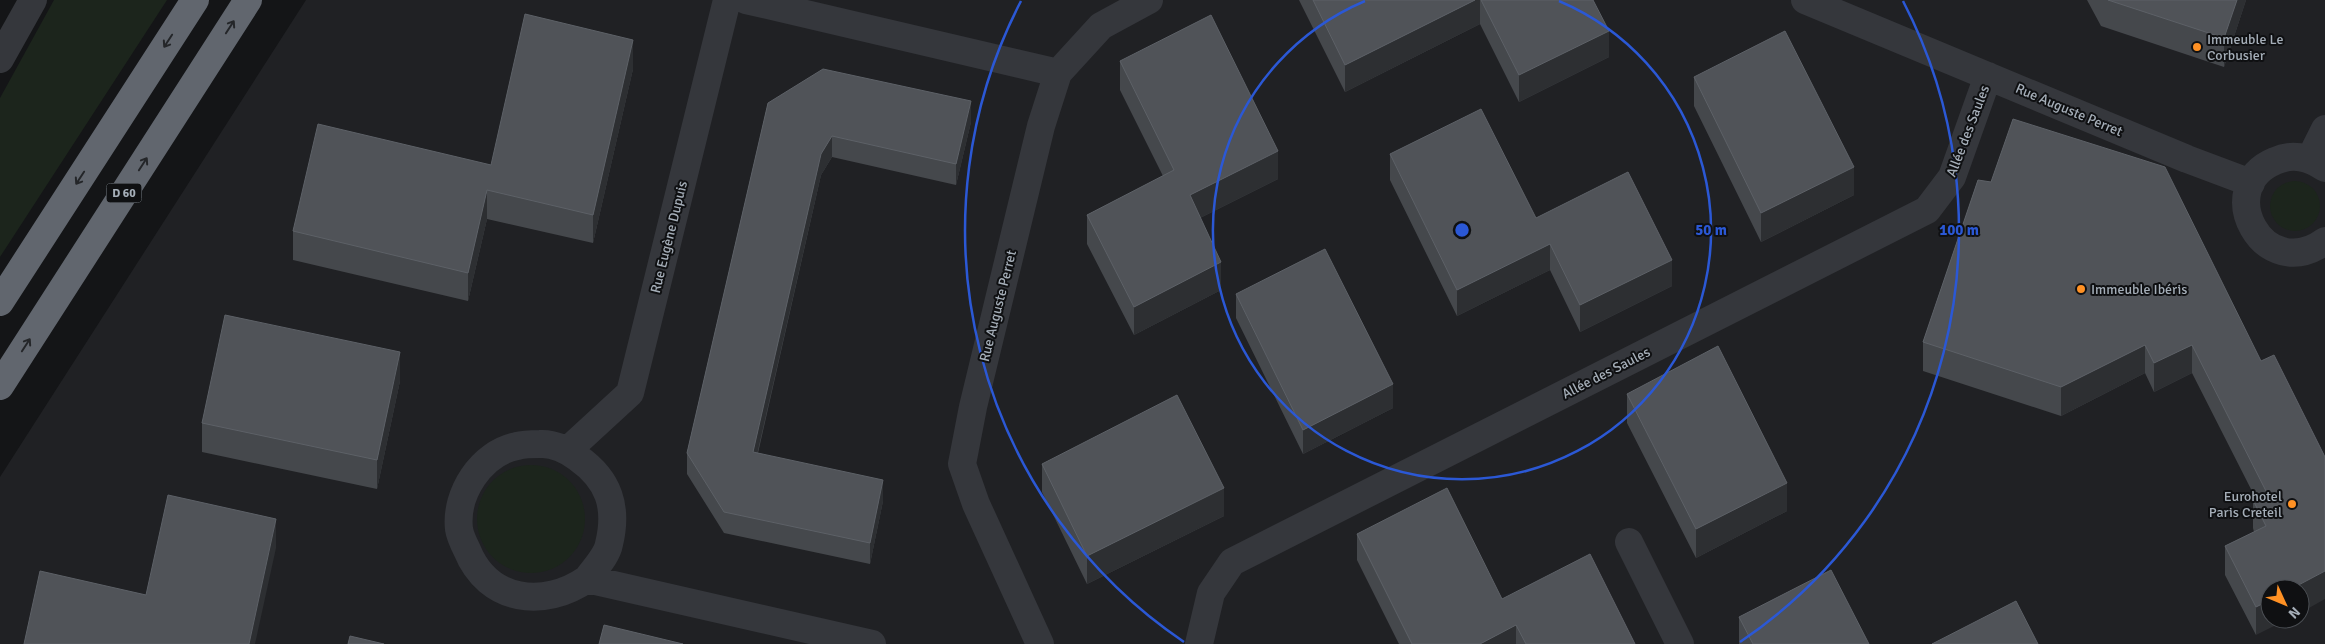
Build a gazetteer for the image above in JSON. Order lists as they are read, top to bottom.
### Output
{
  "streets": {
    "highway": ["D 60"],
    "street": ["Rue Auguste Perret", "Allée des Saules", "Rue Eugène Dupuis"]
  },
  "crossings": [
    ["Rue Auguste Perret", "Allée des Saules"]
  ],
  "places": ["Immeuble Le Corbusier", "Immeuble Ibéris", "Eurohotel Paris Creteil"],
  "north": "bottom right",
  "rings": ["50 m", "100 m"]
}
